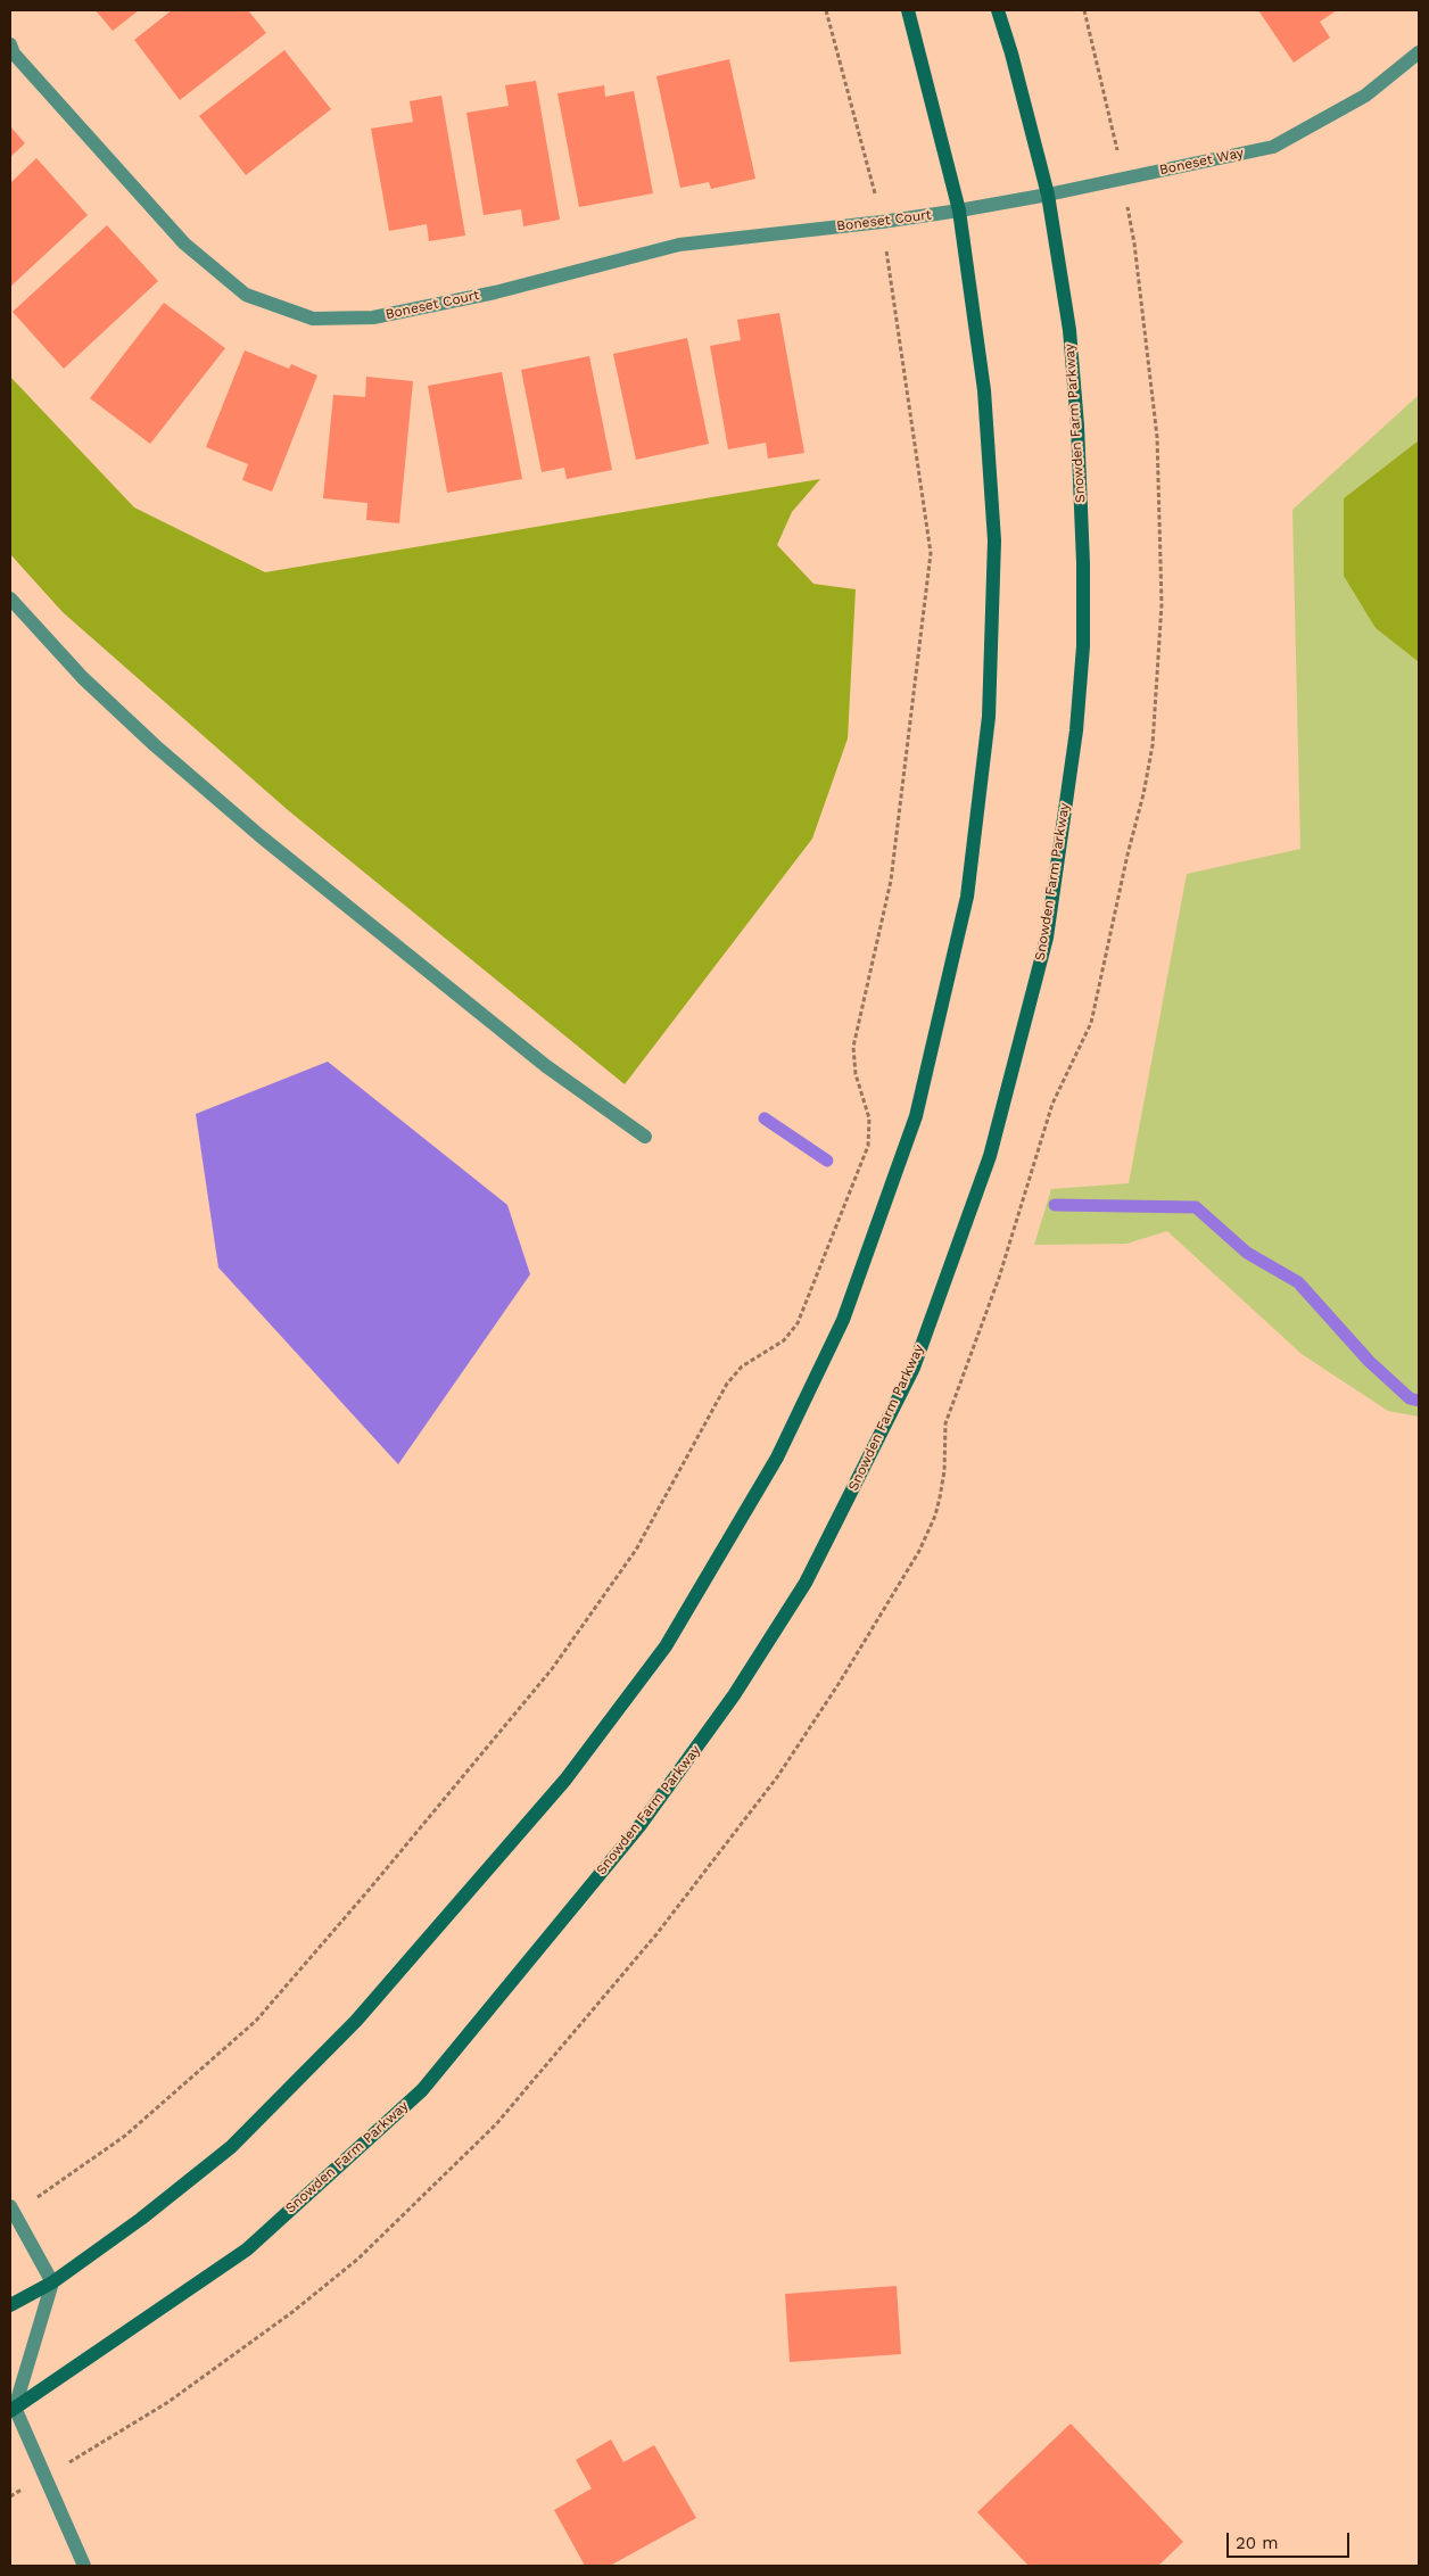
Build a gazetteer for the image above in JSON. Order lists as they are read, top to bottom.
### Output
{
  "streets": {
    "main road": ["Snowden Farm Parkway"],
    "street": ["Boneset Way", "Boneset Court"]
  },
  "crossings": [
    ["Boneset Way", "Boneset Court"],
    ["Boneset Way", "Snowden Farm Parkway"]
  ],
  "scale_bar": "20 m"
}
